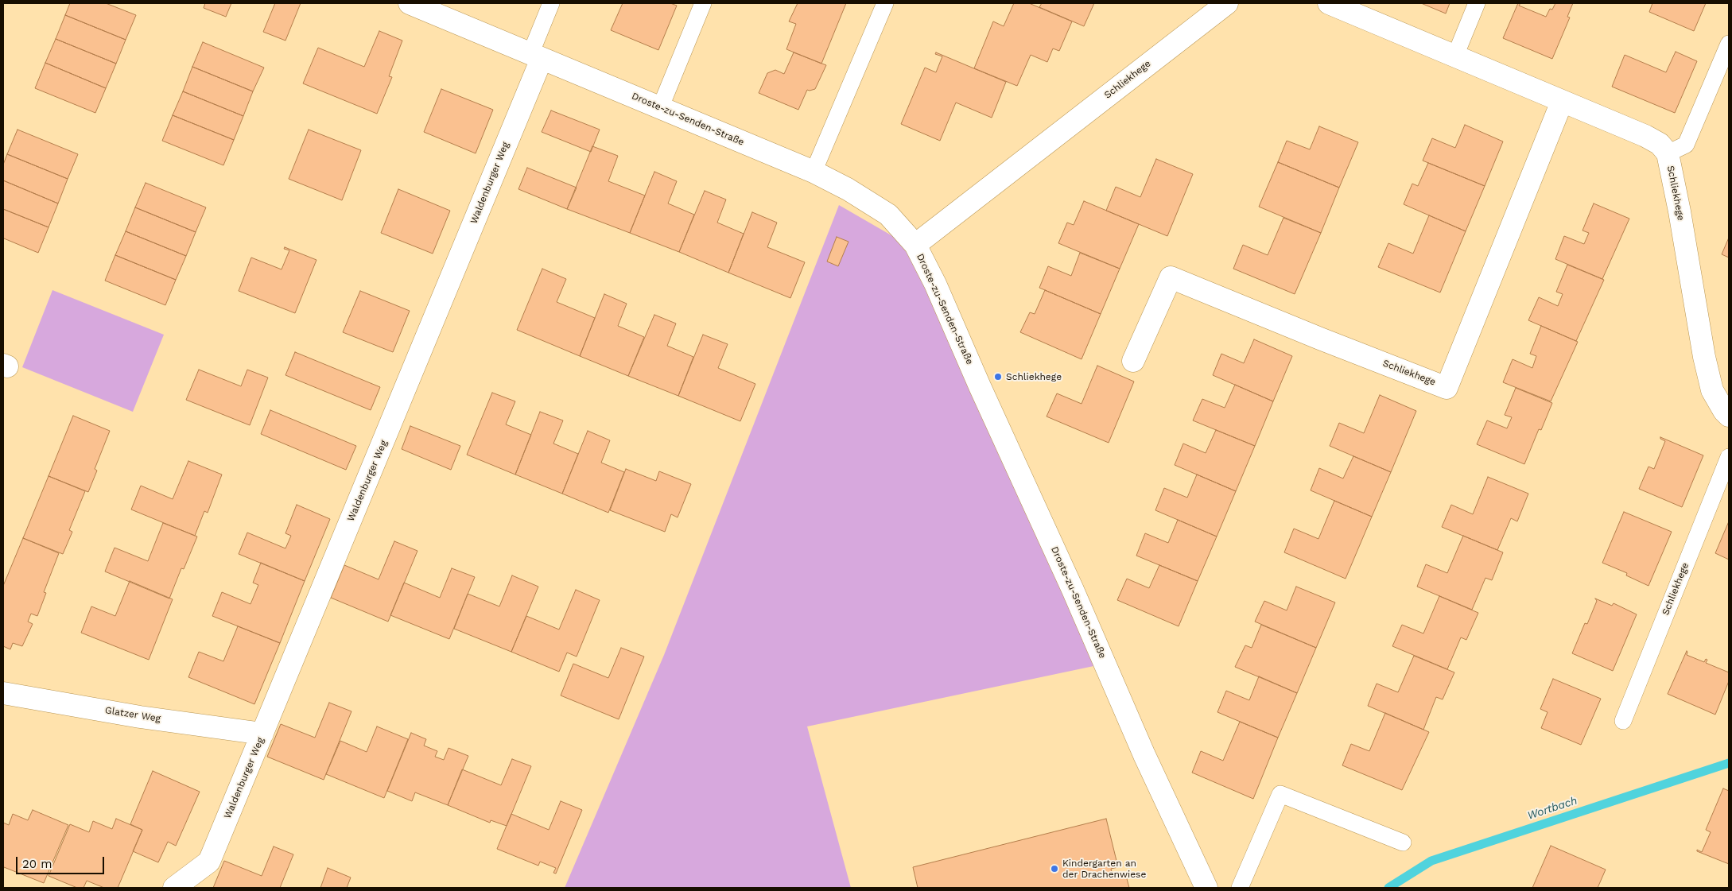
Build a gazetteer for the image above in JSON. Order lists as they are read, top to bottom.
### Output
{
  "streets": {
    "street": [
      "Schliekhege",
      "Droste-zu-Senden-Straße",
      "Waldenburger Weg",
      "Glatzer Weg"
    ]
  },
  "crossings": [
    ["Schliekhege", "Droste-zu-Senden-Straße"],
    ["Droste-zu-Senden-Straße", "Waldenburger Weg"],
    ["Waldenburger Weg", "Glatzer Weg"]
  ],
  "water": ["Wortbach"],
  "places": ["Schliekhege", "Kindergarten an der Drachenwiese"],
  "scale_bar": "20 m"
}
